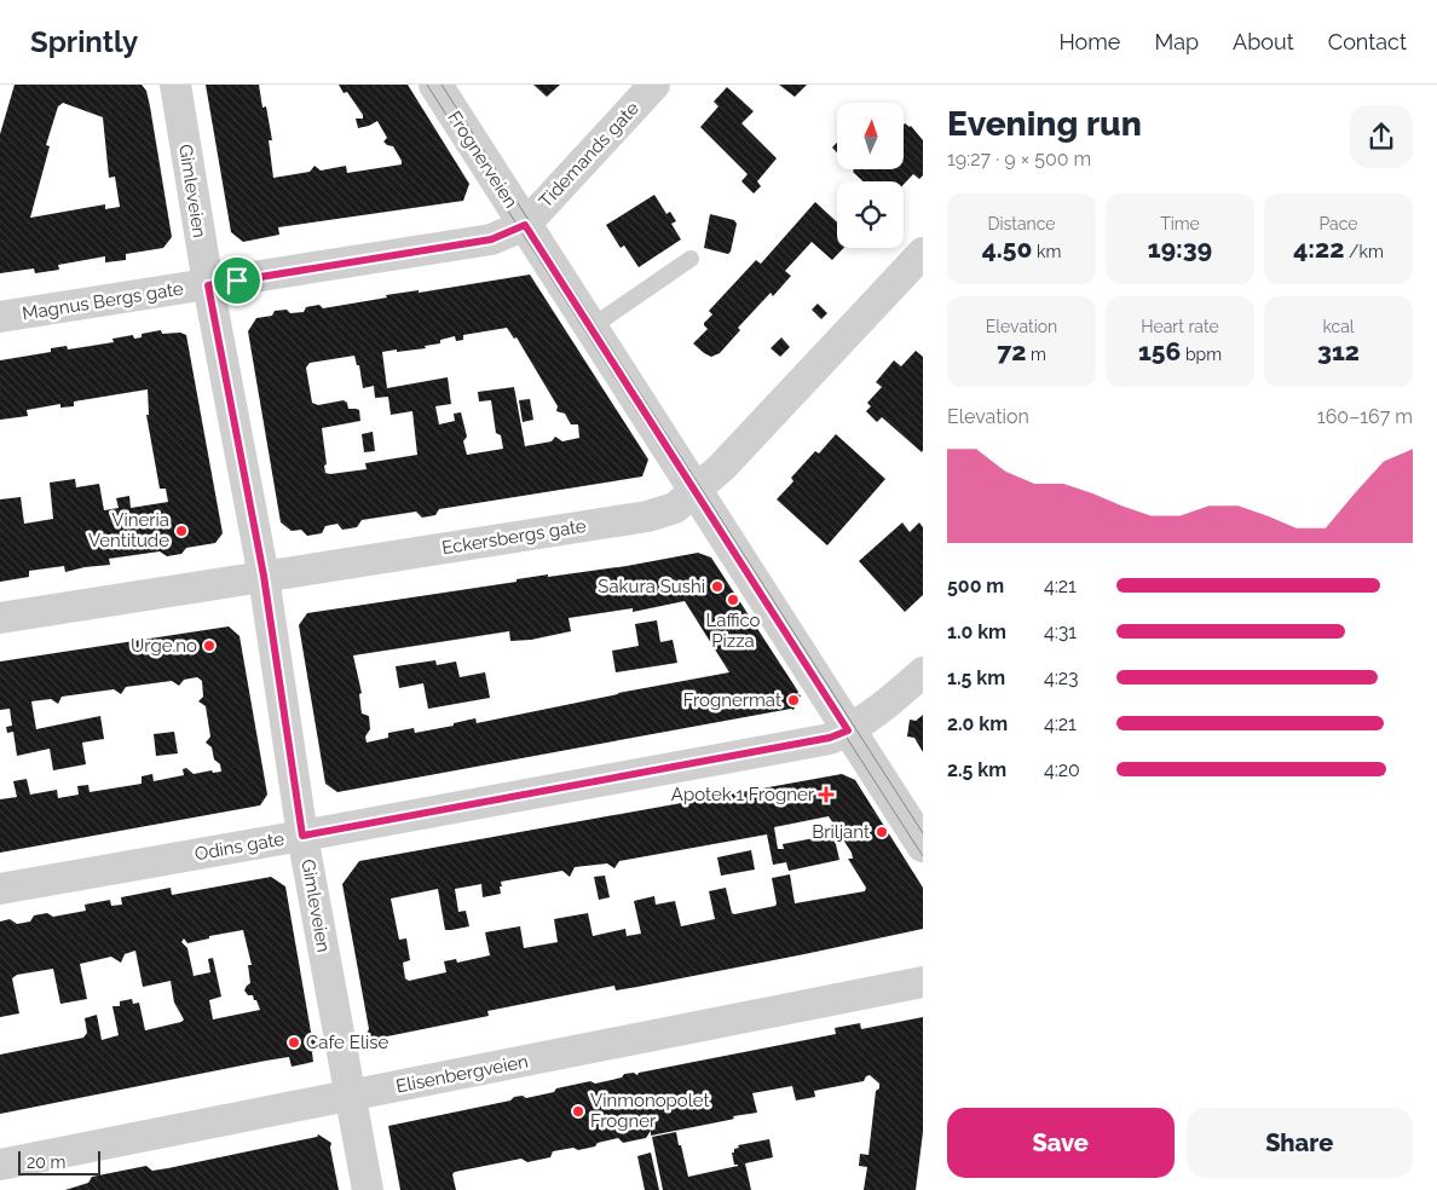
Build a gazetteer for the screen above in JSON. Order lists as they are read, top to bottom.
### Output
{
  "streets": {
    "street": [
      "Tidemands gate",
      "Frognerveien",
      "Gimleveien",
      "Magnus Bergs gate",
      "Eckersbergs gate",
      "Odins gate",
      "Elisenbergveien"
    ]
  },
  "crossings": [
    ["Tidemands gate", "Frognerveien"],
    ["Tidemands gate", "Magnus Bergs gate"],
    ["Frognerveien", "Magnus Bergs gate"],
    ["Frognerveien", "Eckersbergs gate"],
    ["Frognerveien", "Odins gate"],
    ["Gimleveien", "Magnus Bergs gate"],
    ["Gimleveien", "Eckersbergs gate"],
    ["Gimleveien", "Odins gate"],
    ["Gimleveien", "Elisenbergveien"]
  ],
  "places": {
    "other": [
      "Vineria Ventitude",
      "Sakura Sushi",
      "Laffico Pizza",
      "Urge.no",
      "Frognermat",
      "Briljant",
      "Cafe Elise",
      "Vinmonopolet Frogner"
    ],
    "health": ["Apotek 1 Frogner"]
  },
  "scale_bar": "20 m",
  "north": "top",
  "page": {
    "header": "Sprintly",
    "nav": [
      "Home",
      "Map",
      "About",
      "Contact"
    ],
    "heading": ["Evening run", "19:27 · 9 × 500 m"],
    "stats": [
      ["Distance", "4.50 km"],
      ["Time", "19:39"],
      ["Pace", "4:22 /km"],
      ["Elevation", "72 m"],
      ["Heart rate", "156 bpm"],
      ["kcal", "312"]
    ],
    "chart": ["Elevation", "160–167 m"],
    "list": [
      {
        "name": "500 m",
        "note": "4:21"
      },
      {
        "name": "1.0 km",
        "note": "4:31"
      },
      {
        "name": "1.5 km",
        "note": "4:23"
      },
      {
        "name": "2.0 km",
        "note": "4:21"
      },
      {
        "name": "2.5 km",
        "note": "4:20"
      }
    ],
    "buttons": ["Save", "Share"],
    "scale": "20 m"
  }
}
